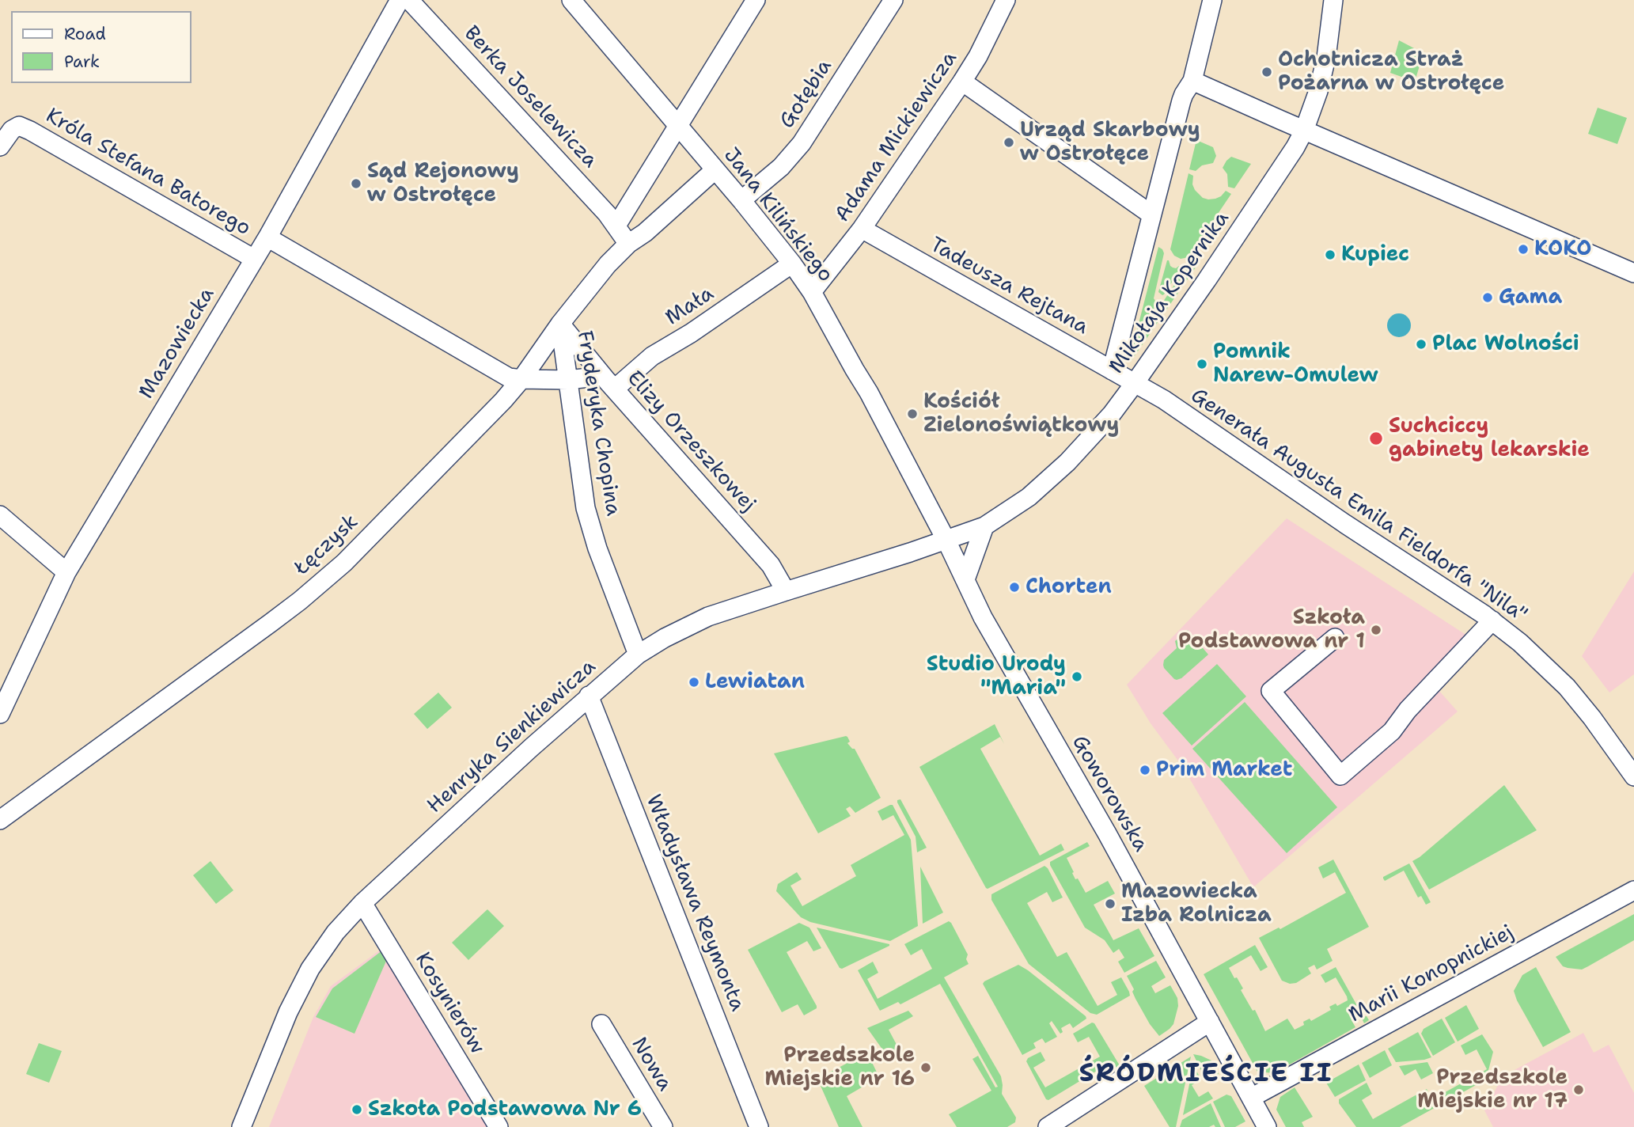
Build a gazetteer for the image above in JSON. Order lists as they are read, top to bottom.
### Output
{
  "streets": {
    "street": [
      "Gołębia",
      "Berka Joselewicza",
      "Adama Mickiewicza",
      "Króla Stefana Batorego",
      "Jana Kilińskiego",
      "Tadeusza Rejtana",
      "Mikołaja Kopernika",
      "Mała",
      "Mazowiecka",
      "Fryderyka Chopina",
      "Elizy Orzeszkowej",
      "Generała Augusta Emila Fieldorfa \"Nila\"",
      "Łęczysk",
      "Henryka Sienkiewicza",
      "Goworowska",
      "Władysława Reymonta",
      "Marii Konopnickiej",
      "Kosynierów",
      "Nowa"
    ]
  },
  "crossings": [
    ["Gołębia", "Jana Kilińskiego"],
    ["Berka Joselewicza", "Łęczysk"],
    ["Adama Mickiewicza", "Jana Kilińskiego"],
    ["Adama Mickiewicza", "Tadeusza Rejtana"],
    ["Króla Stefana Batorego", "Mazowiecka"],
    ["Jana Kilińskiego", "Mikołaja Kopernika"],
    ["Jana Kilińskiego", "Mała"],
    ["Jana Kilińskiego", "Łęczysk"],
    ["Jana Kilińskiego", "Henryka Sienkiewicza"],
    ["Jana Kilińskiego", "Goworowska"],
    ["Tadeusza Rejtana", "Mikołaja Kopernika"],
    ["Tadeusza Rejtana", "Generała Augusta Emila Fieldorfa \"Nila\""],
    ["Mikołaja Kopernika", "Generała Augusta Emila Fieldorfa \"Nila\""],
    ["Mikołaja Kopernika", "Henryka Sienkiewicza"],
    ["Mikołaja Kopernika", "Goworowska"],
    ["Mała", "Elizy Orzeszkowej"],
    ["Fryderyka Chopina", "Elizy Orzeszkowej"],
    ["Fryderyka Chopina", "Łęczysk"],
    ["Fryderyka Chopina", "Henryka Sienkiewicza"],
    ["Elizy Orzeszkowej", "Łęczysk"],
    ["Elizy Orzeszkowej", "Henryka Sienkiewicza"],
    ["Henryka Sienkiewicza", "Goworowska"],
    ["Henryka Sienkiewicza", "Władysława Reymonta"],
    ["Henryka Sienkiewicza", "Kosynierów"],
    ["Goworowska", "Marii Konopnickiej"]
  ],
  "districts": ["ŚRÓDMIEŚCIE II"],
  "places": [
    "Ochotnicza Straż Pożarna w Ostrołęce",
    "Urząd Skarbowy w Ostrołęce",
    "Sąd Rejonowy w Ostrołęce",
    "KOKO",
    "Kupiec",
    "Gama",
    "Plac Wolności",
    "Pomnik Narew-Omulew",
    "Kościół Zielonoświątkowy",
    "Suchciccy gabinety lekarskie",
    "Chorten",
    "Szkoła Podstawowa nr 1",
    "Studio Urody \"Maria\"",
    "Lewiatan",
    "Prim Market",
    "Mazowiecka Izba Rolnicza",
    "Przedszkole Miejskie nr 16",
    "Przedszkole Miejskie nr 17",
    "Szkoła Podstawowa Nr 6"
  ],
  "legend": ["Road", "Park"]
}
